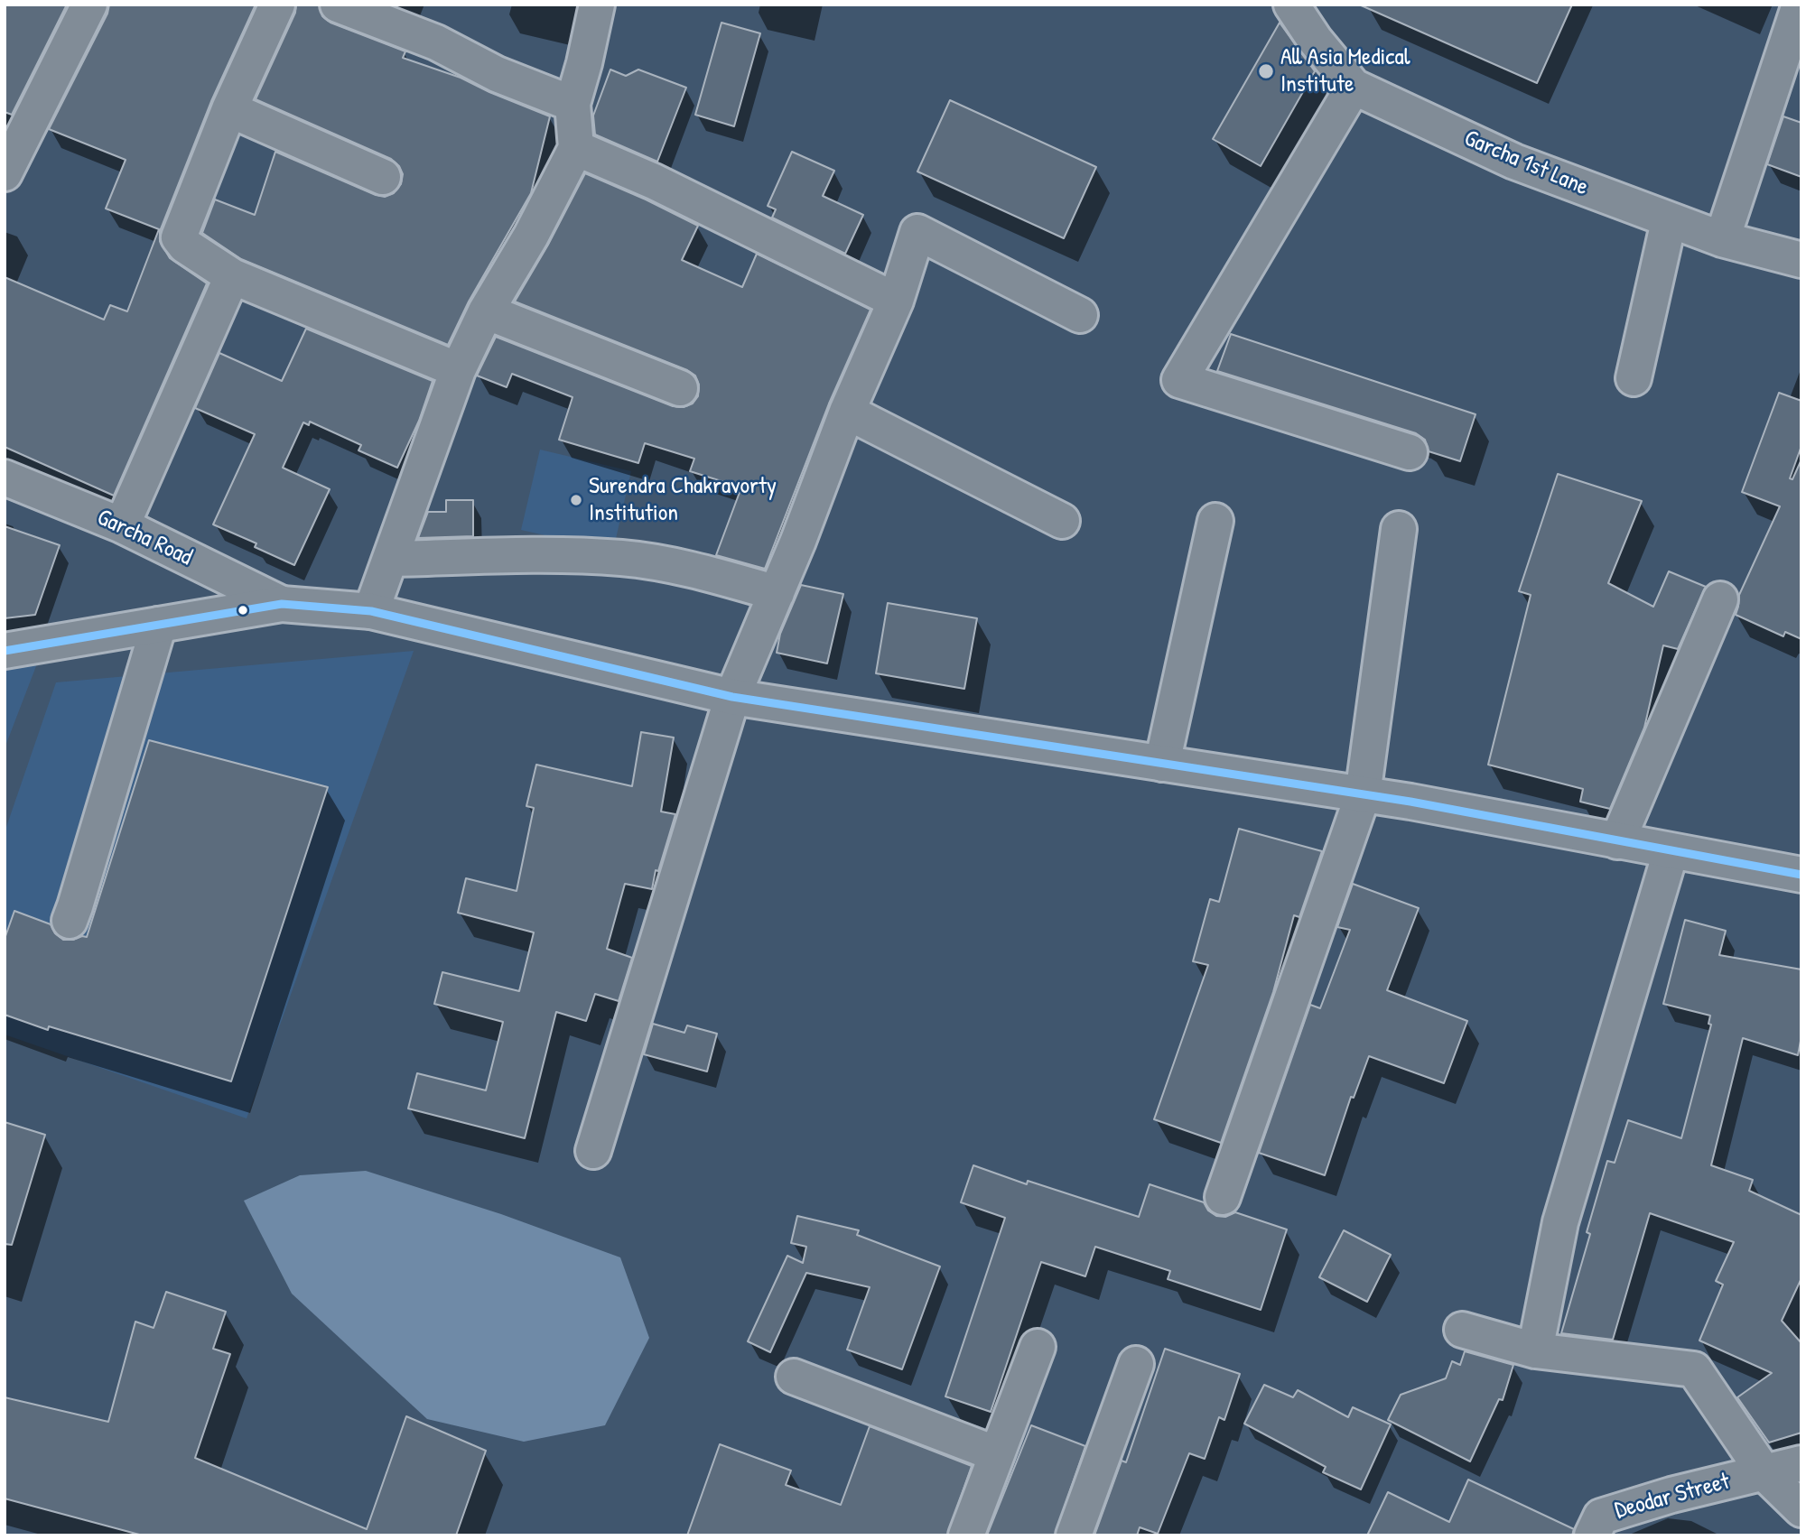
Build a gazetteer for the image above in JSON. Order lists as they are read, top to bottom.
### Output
{
  "streets": {
    "street": ["Garcha 1st Lane", "Garcha Road", "Deodar Street"]
  },
  "places": ["All Asia Medical Institute", "Surendra Chakravorty Institution"]
}
